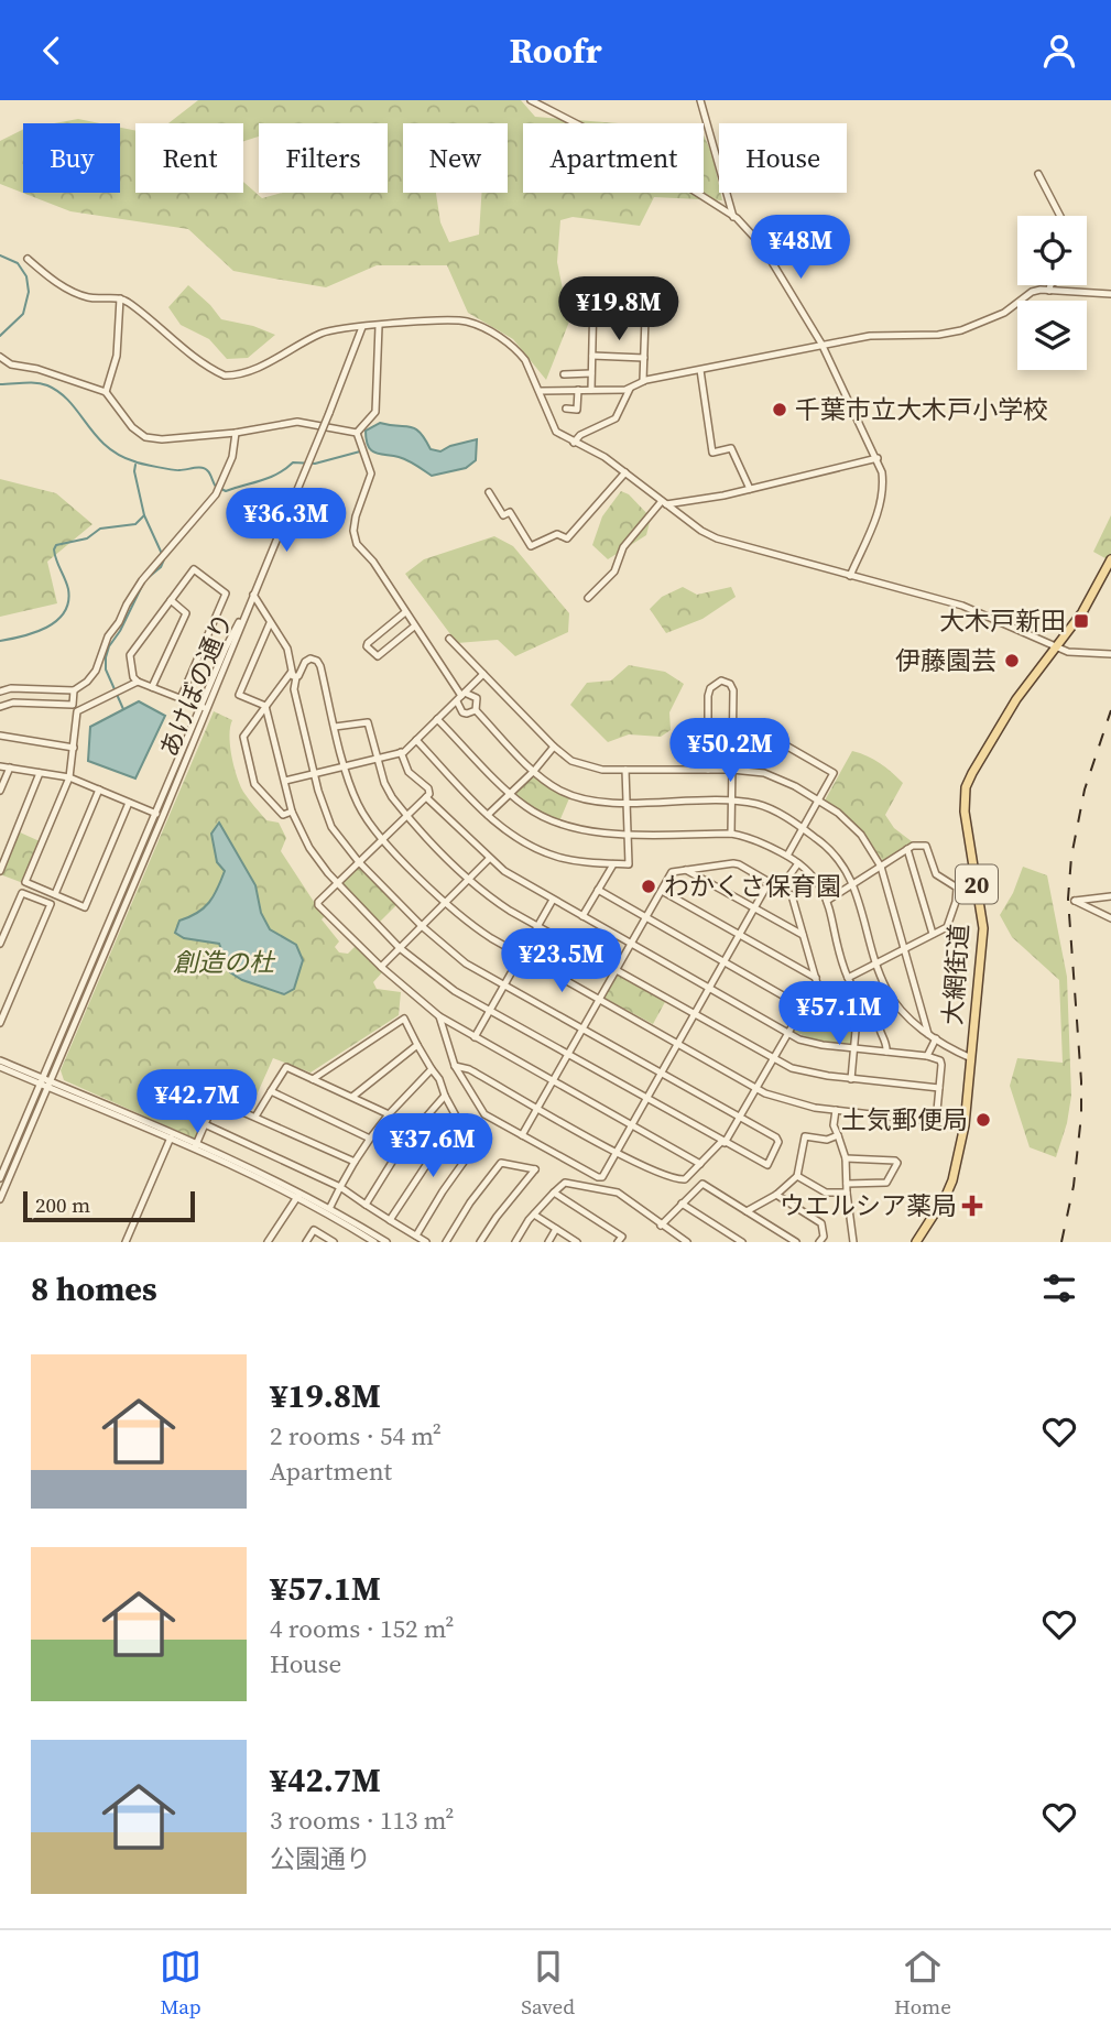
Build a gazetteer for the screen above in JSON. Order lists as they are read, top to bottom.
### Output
{
  "streets": {
    "main road": ["20", "大網街道"],
    "street": ["あけぼの通り"]
  },
  "parks": ["創造の杜"],
  "places": {
    "other": [
      "千葉市立大木戸小学校",
      "伊藤園芸",
      "わかくさ保育園",
      "土気郵便局"
    ],
    "transit": ["大木戸新田"],
    "health": ["ウエルシア薬局"]
  },
  "scale_bar": "200 m",
  "page": {
    "header": "Roofr",
    "chip": [
      "Buy",
      "Rent",
      "Filters",
      "New",
      "Apartment",
      "House"
    ],
    "price": [
      "¥48M",
      "¥19.8M",
      "¥36.3M",
      "¥50.2M",
      "¥23.5M",
      "¥57.1M",
      "¥42.7M",
      "¥37.6M"
    ],
    "scale": "200 m",
    "heading": "8 homes",
    "list": [
      {
        "name": "¥19.8M",
        "note": "2 rooms · 54 m² · Apartment"
      },
      {
        "name": "¥57.1M",
        "note": "4 rooms · 152 m² · House"
      },
      {
        "name": "¥42.7M",
        "note": "3 rooms · 113 m² · 公園通り"
      }
    ],
    "tabs": ["Map", "Saved", "Home"]
  }
}
